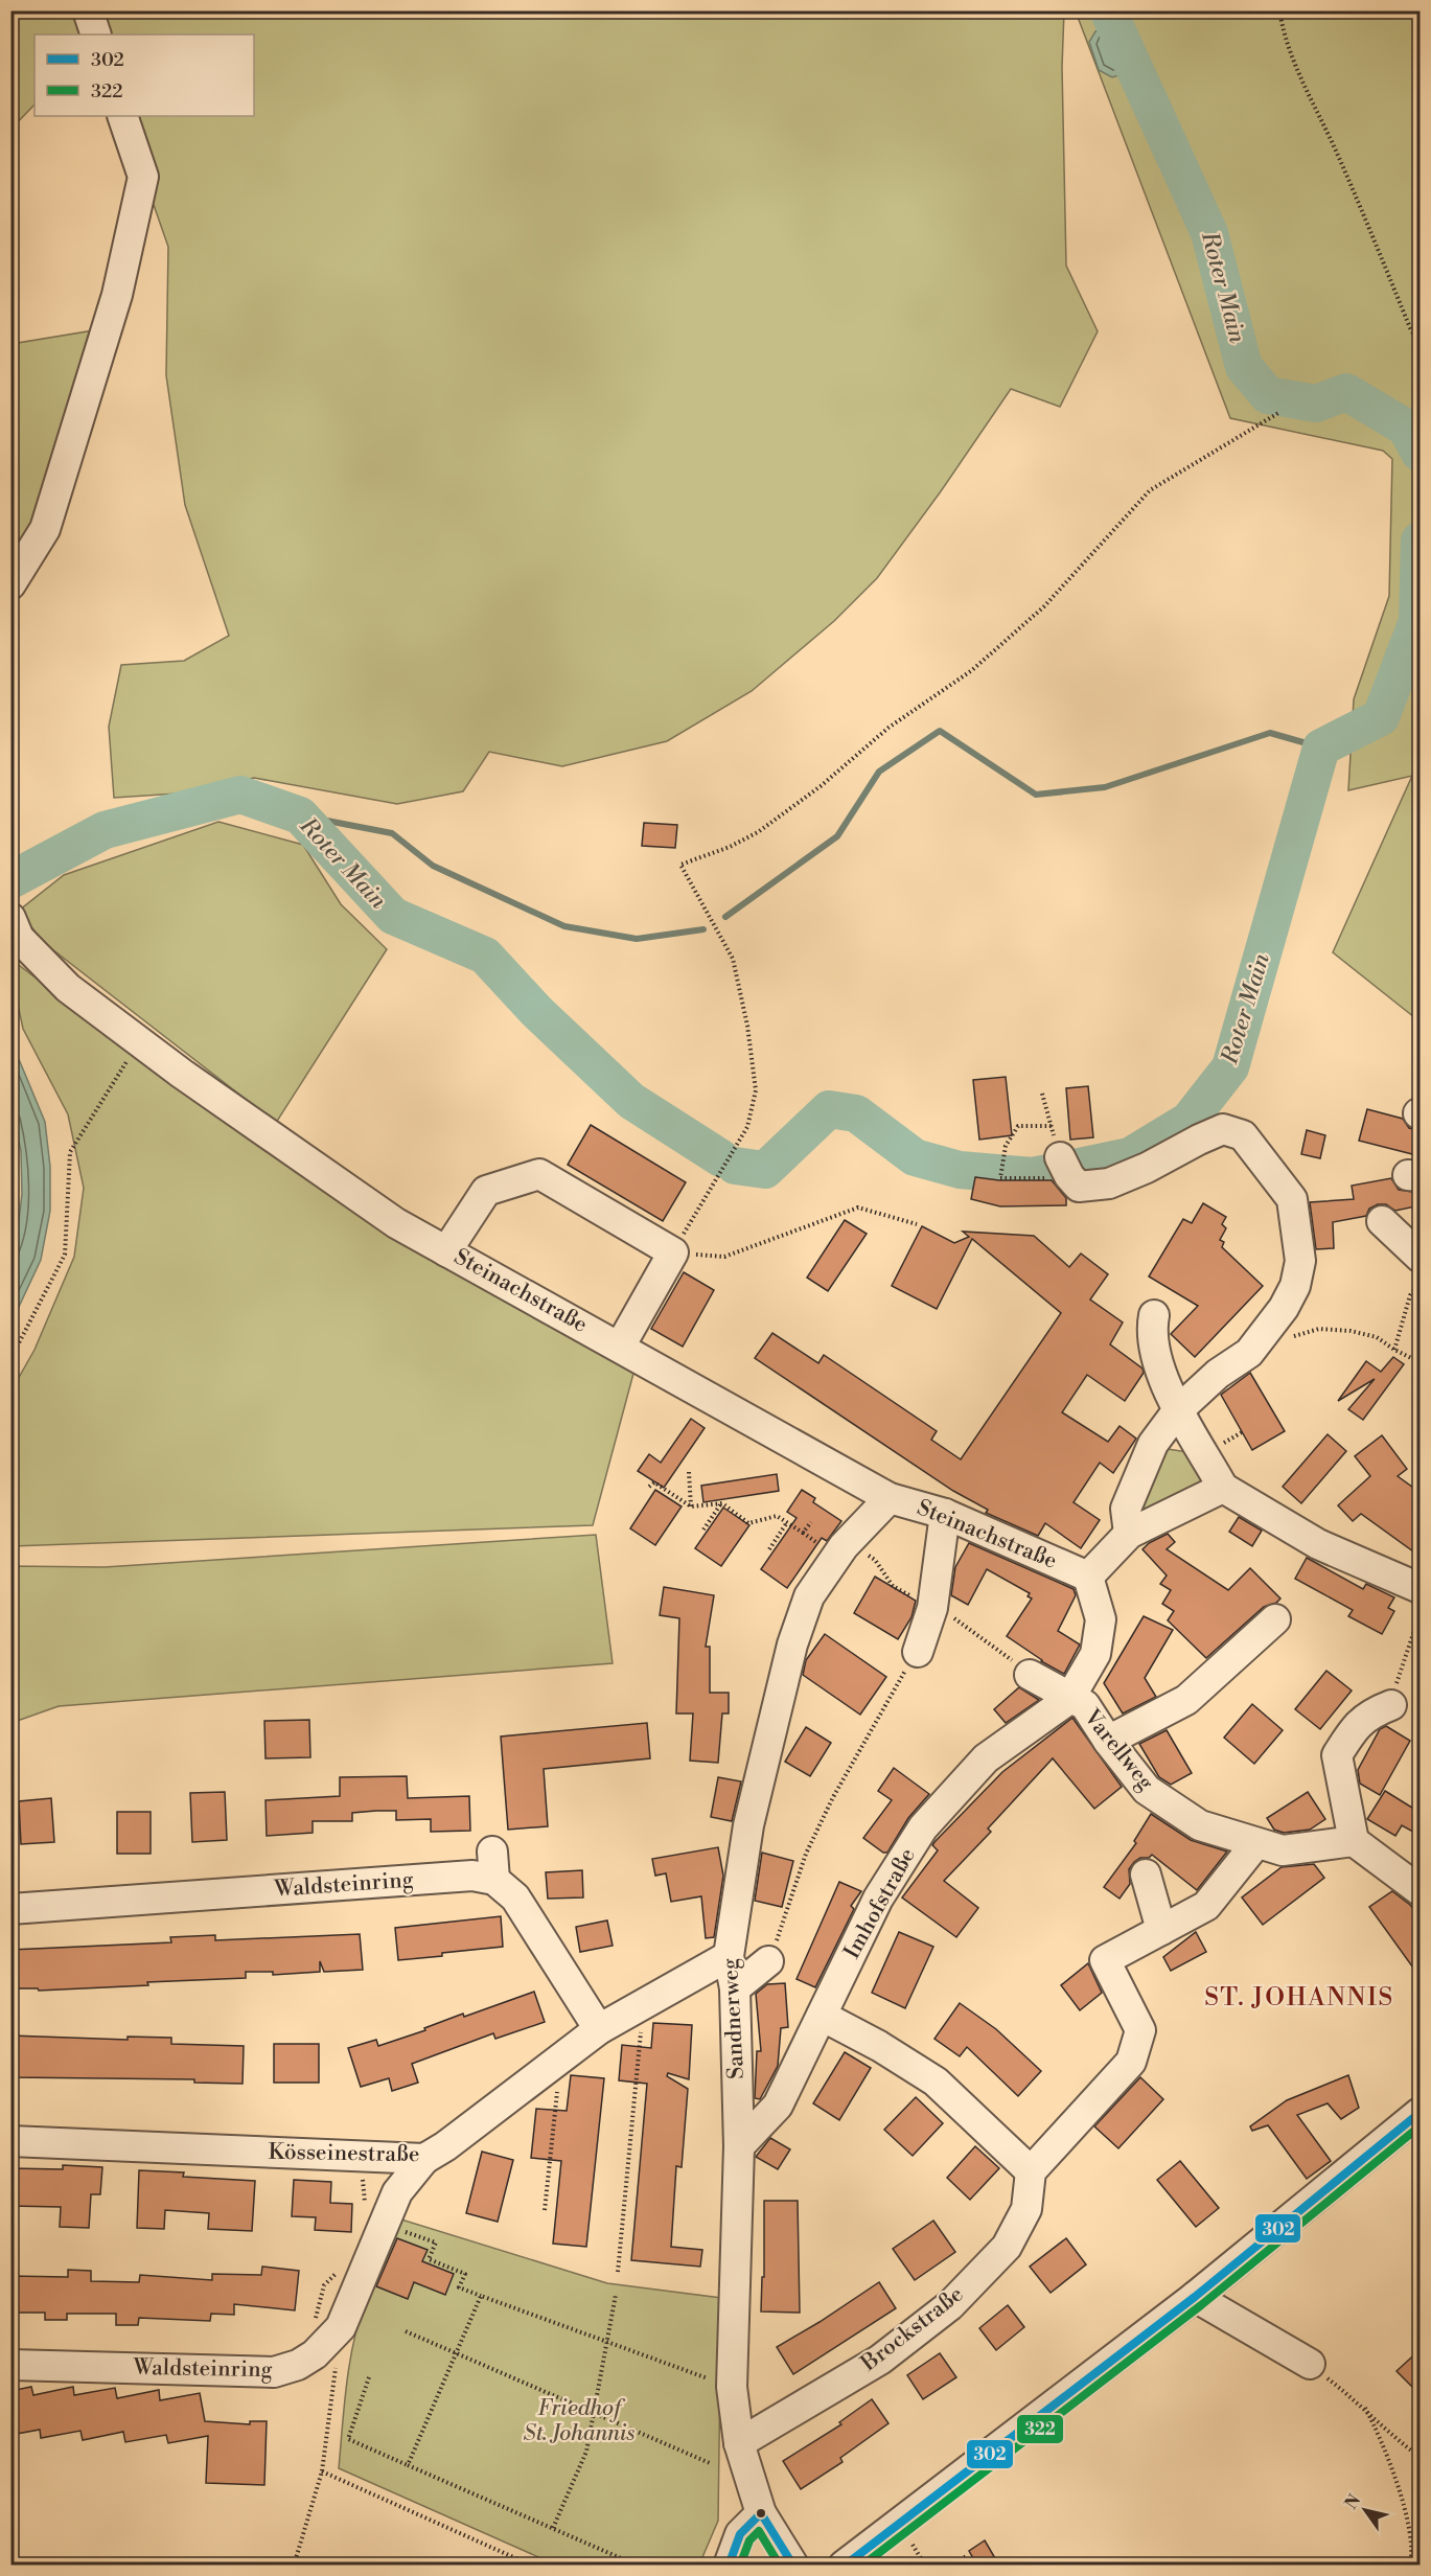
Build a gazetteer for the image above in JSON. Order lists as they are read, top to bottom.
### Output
{
  "streets": {
    "street": [
      "Steinachstraße",
      "Varellweg",
      "Waldsteinring",
      "Imhofstraße",
      "Sandnerweg",
      "Kösseinestraße",
      "Brockstraße"
    ]
  },
  "crossings": [
    ["Steinachstraße", "Varellweg"],
    ["Steinachstraße", "Sandnerweg"],
    ["Varellweg", "Imhofstraße"],
    ["Waldsteinring", "Kösseinestraße"],
    ["Imhofstraße", "Sandnerweg"],
    ["Sandnerweg", "Kösseinestraße"],
    ["Sandnerweg", "Brockstraße"]
  ],
  "districts": ["ST. JOHANNIS"],
  "water": ["Roter Main"],
  "parks": ["Friedhof St. Johannis"],
  "lines": ["transit line 302", "transit line 322"],
  "legend": ["302", "322"],
  "north": "top left"
}
